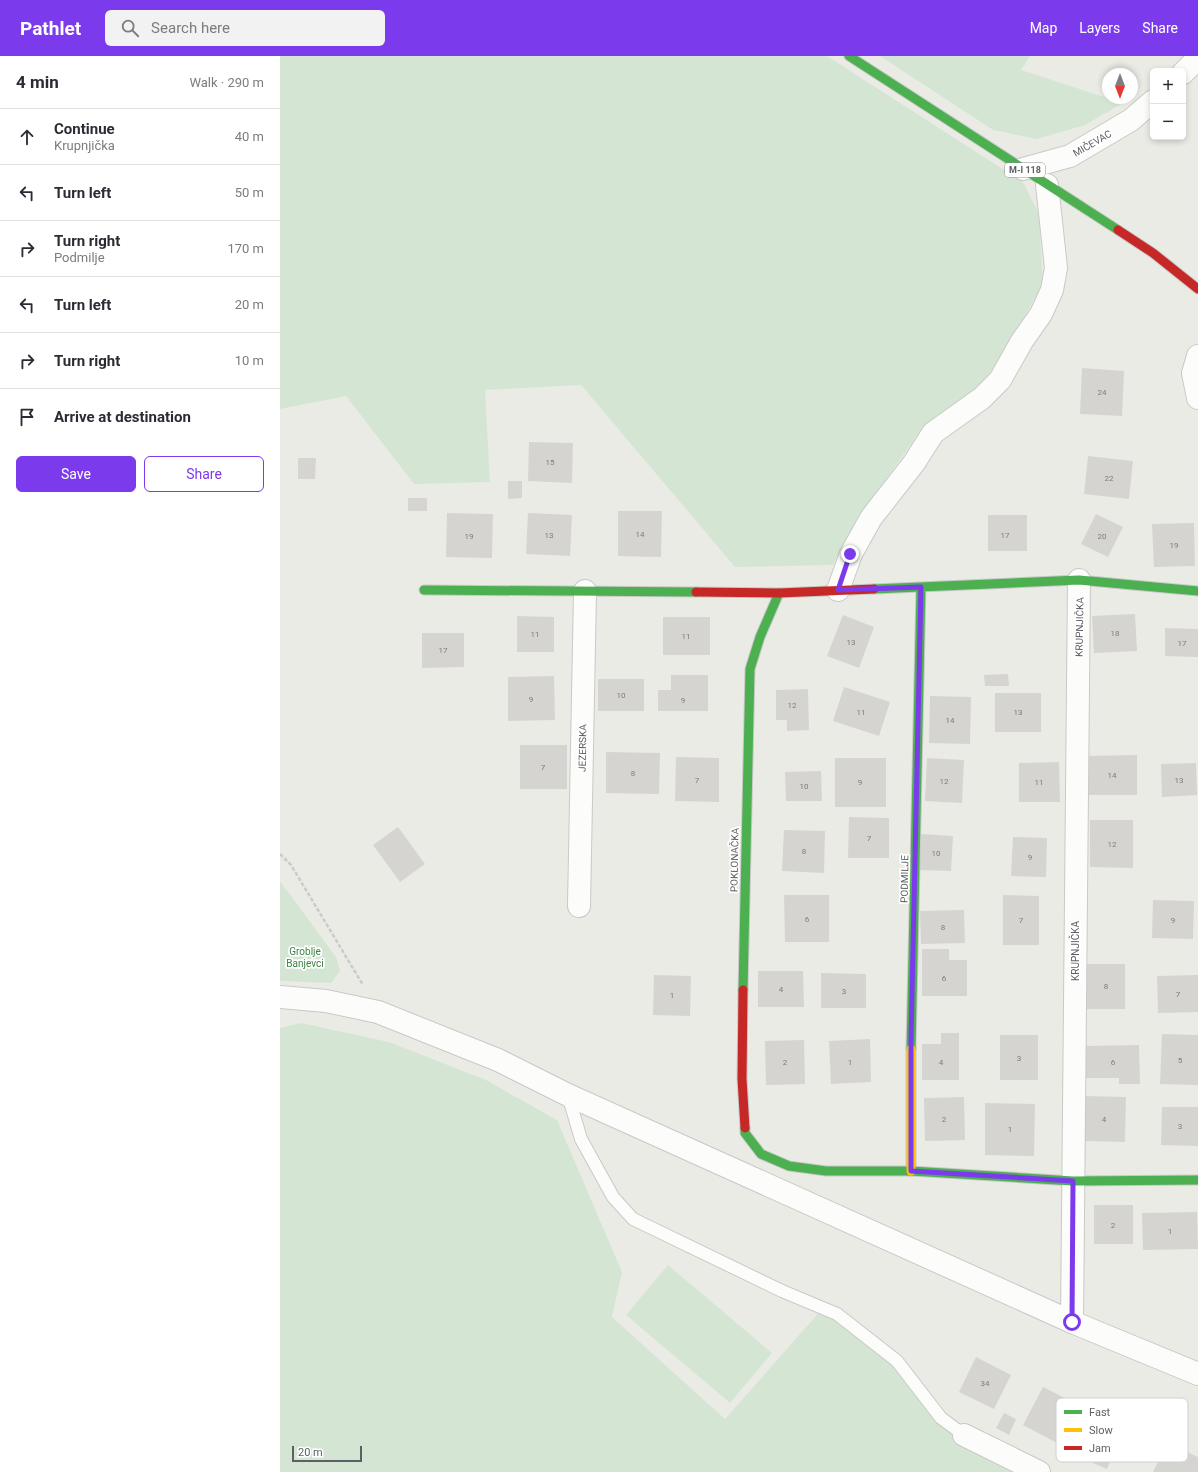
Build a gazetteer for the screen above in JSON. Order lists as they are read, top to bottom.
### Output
{
  "streets": {
    "street": [
      "MIČEVAC",
      "M-I 118",
      "KRUPNJIČKA",
      "JEZERSKA",
      "POKLONAČKA",
      "PODMILJE"
    ]
  },
  "crossings": [
    ["MIČEVAC", "M-I 118"],
    ["POKLONAČKA", "PODMILJE"]
  ],
  "parks": ["Groblje Banjevci"],
  "house_numbers": [
    "24",
    "15",
    "22",
    "14",
    "13",
    "17",
    "19",
    "20",
    "19",
    "18",
    "11",
    "11",
    "13",
    "17",
    "17",
    "10",
    "9",
    "9",
    "12",
    "11",
    "13",
    "14",
    "7",
    "8",
    "14",
    "7",
    "13",
    "12",
    "9",
    "11",
    "10",
    "7",
    "12",
    "8",
    "10",
    "9",
    "6",
    "7",
    "9",
    "8",
    "6",
    "8",
    "4",
    "3",
    "7",
    "1",
    "3",
    "5",
    "2",
    "1",
    "4",
    "6",
    "2",
    "4",
    "3",
    "1",
    "2",
    "1",
    "34"
  ],
  "legend": ["Fast", "Slow", "Jam"],
  "scale_bar": "20 m",
  "north": "bottom",
  "page": {
    "header": "Pathlet",
    "search": "Search here",
    "nav": ["Map", "Layers", "Share"],
    "heading": ["4 min", "Walk · 290 m"],
    "map_buttons": ["+", "−"],
    "list": [
      ["Continue", "Krupnjička", "40 m"],
      ["Turn left", "50 m"],
      ["Turn right", "Podmilje", "170 m"],
      ["Turn left", "20 m"],
      ["Turn right", "10 m"],
      "Arrive at destination"
    ],
    "buttons": ["Save", "Share"],
    "scale": "20 m"
  }
}
